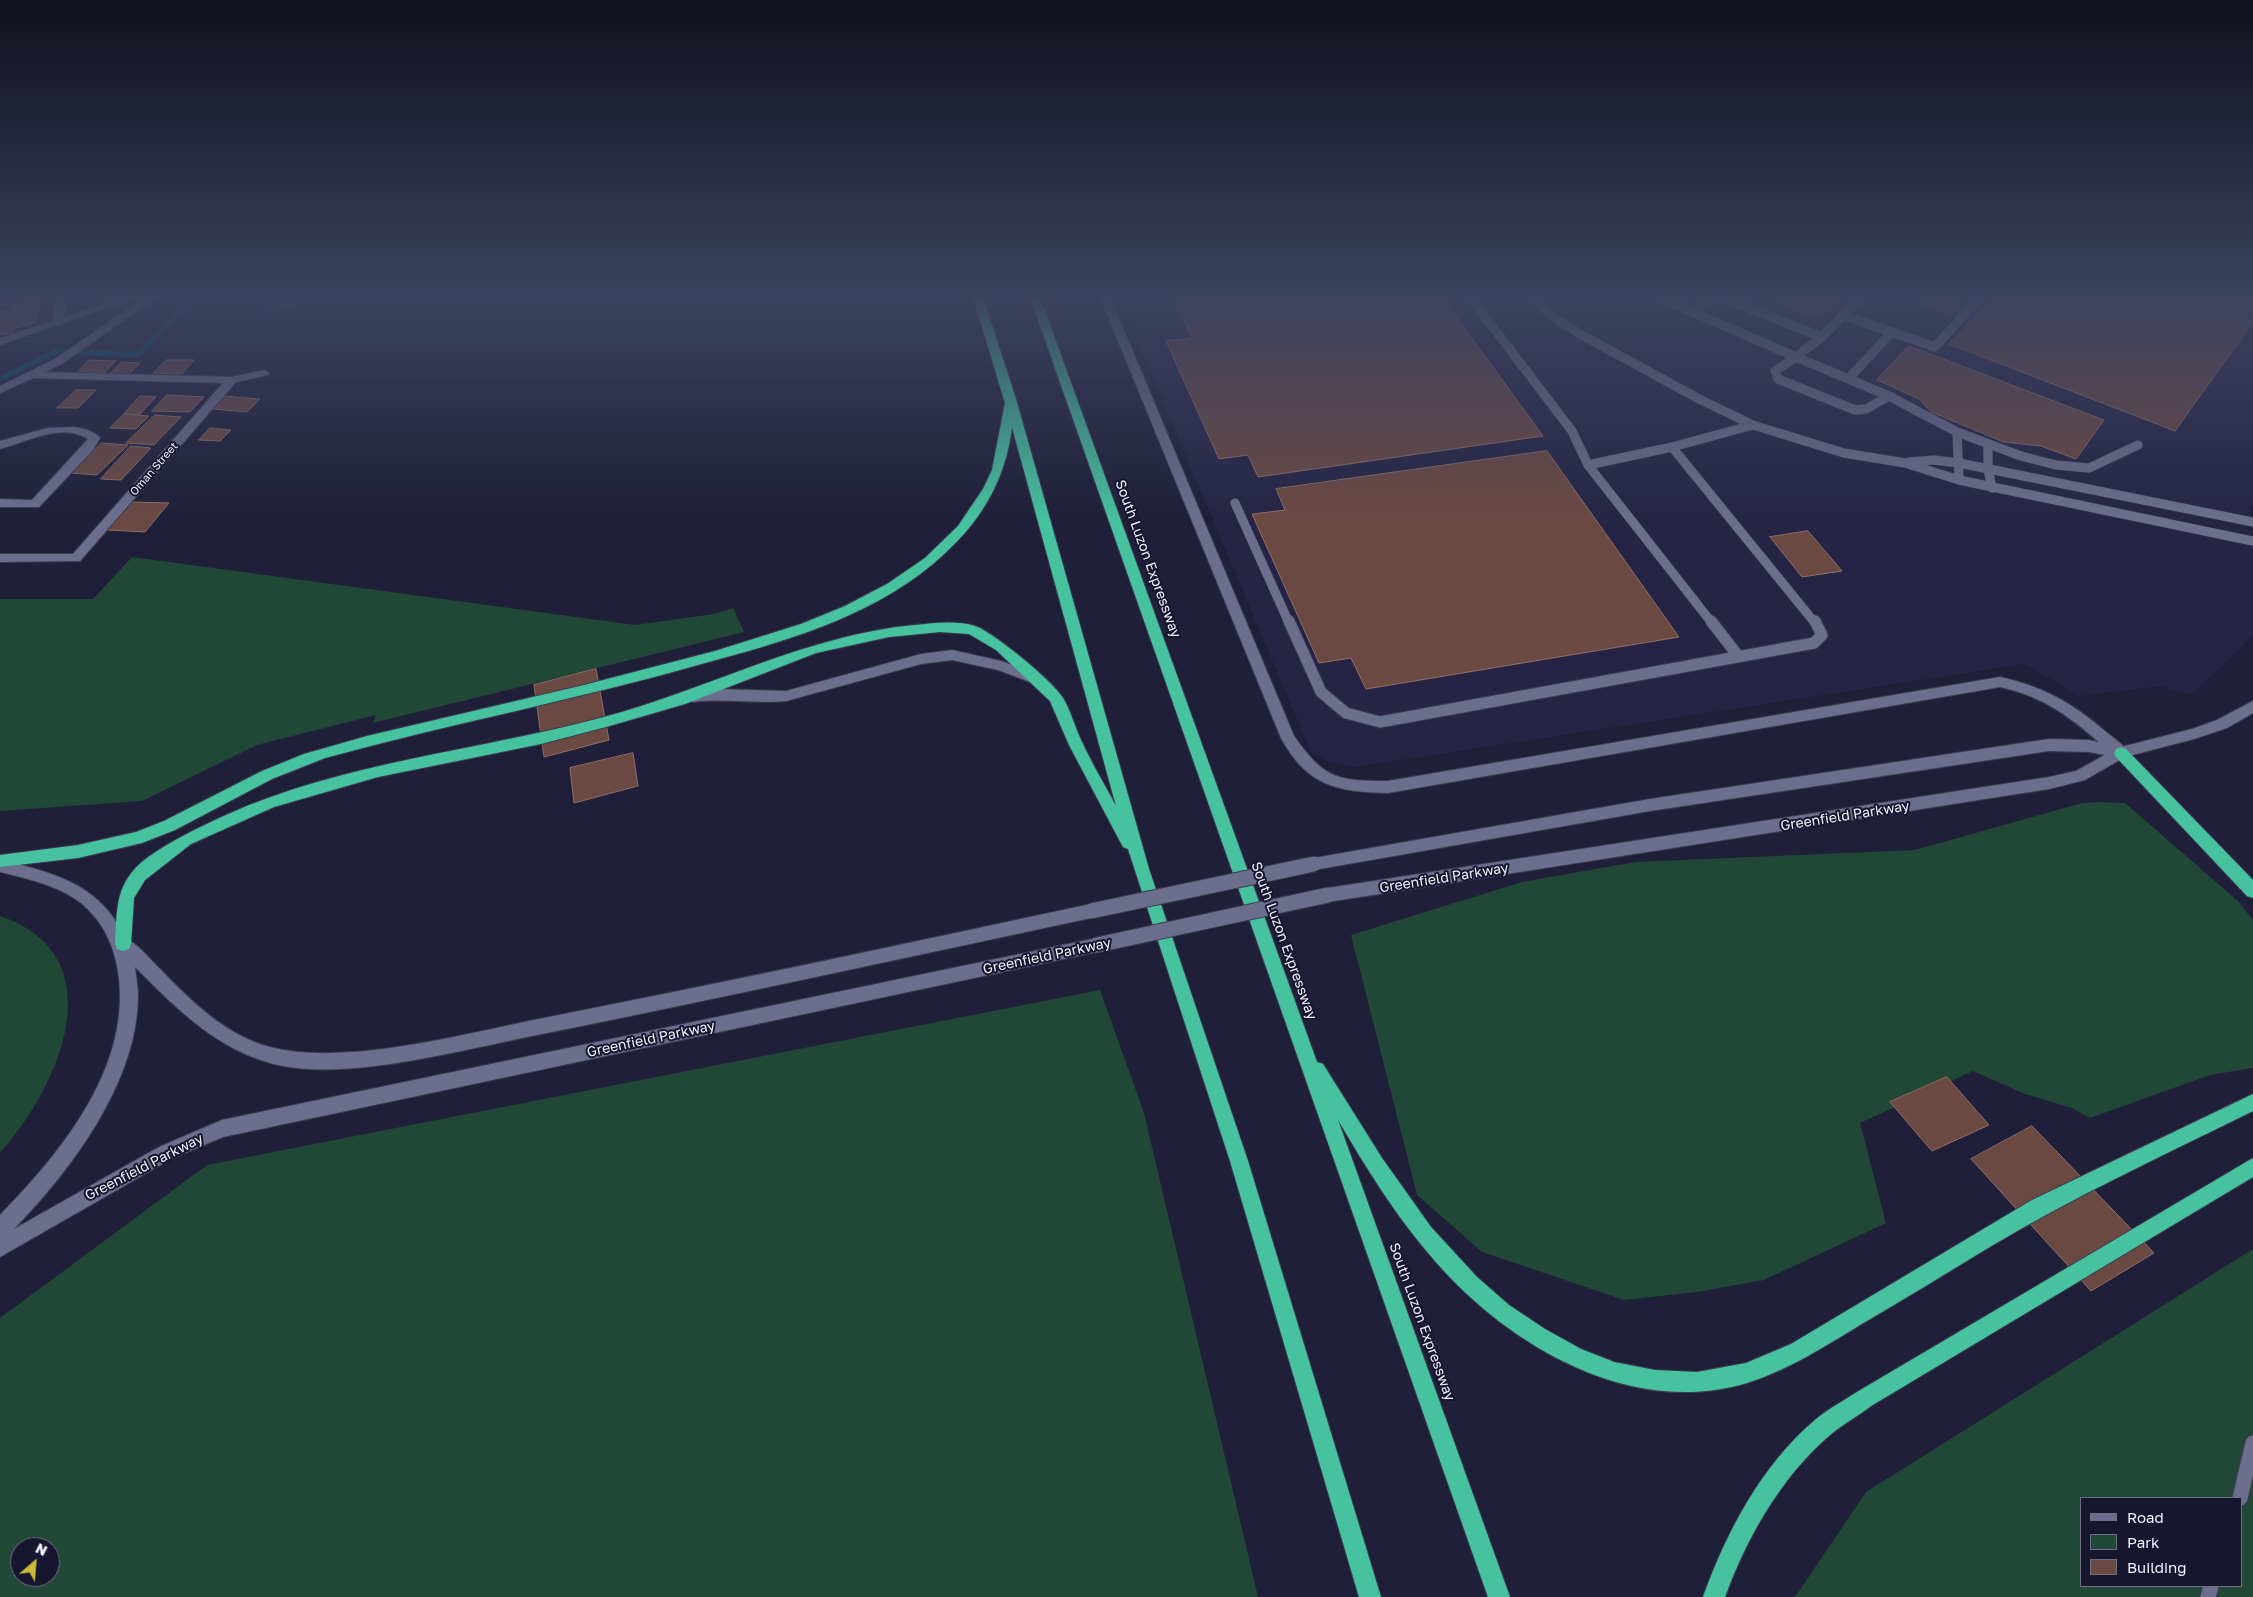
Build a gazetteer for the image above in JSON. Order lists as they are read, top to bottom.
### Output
{
  "streets": {
    "highway": ["South Luzon Expressway"],
    "main road": ["Oman Street", "Greenfield Parkway"]
  },
  "legend": ["Road", "Park", "Building"],
  "north": "top right"
}
